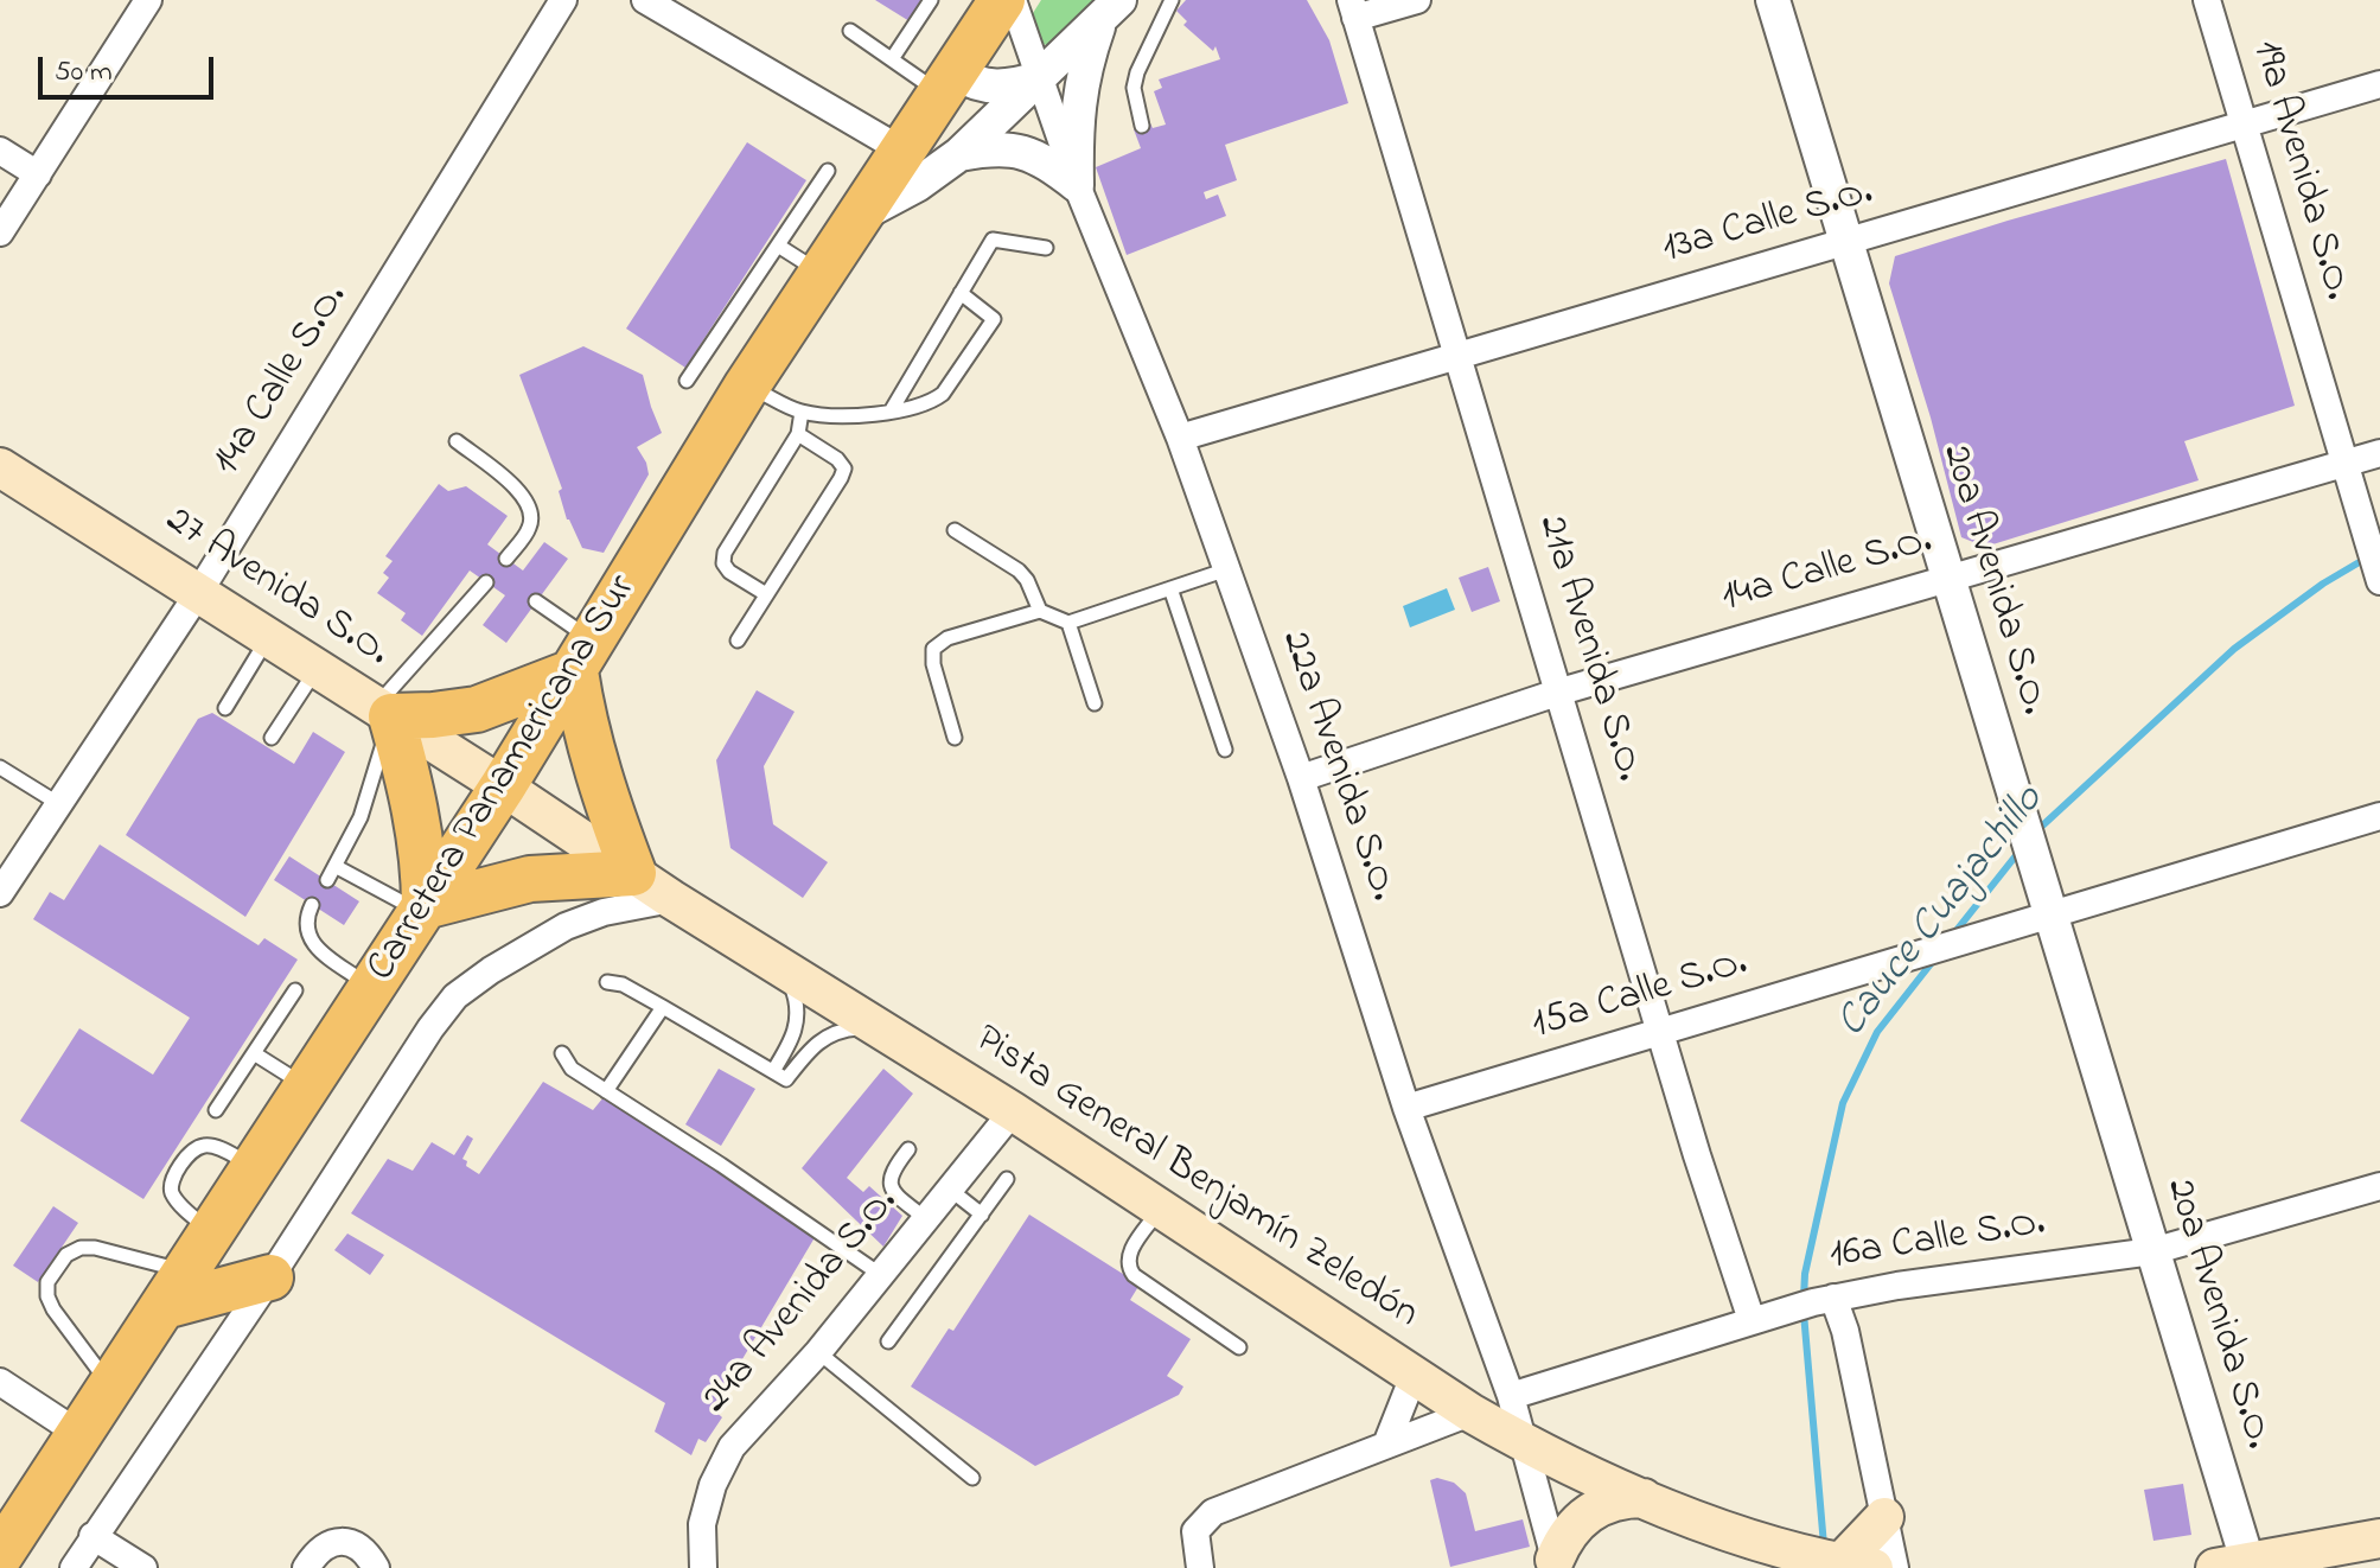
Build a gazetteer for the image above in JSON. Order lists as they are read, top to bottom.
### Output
{
  "streets": {
    "highway": ["Carretera Panamericana Sur"],
    "main road": ["27 Avenida S.O.", "Pista General Benjamín Zeledón"],
    "street": [
      "19a Avenida S.O.",
      "13a Calle S.O.",
      "14a Calle S.O.",
      "20a Avenida S.O.",
      "21a Avenida S.O.",
      "22a Avenida S.O.",
      "15a Calle S.O.",
      "16a Calle S.O.",
      "24a Avenida S.O."
    ]
  },
  "crossings": [
    ["19a Avenida S.O.", "13a Calle S.O."],
    ["19a Avenida S.O.", "14a Calle S.O."],
    ["13a Calle S.O.", "20a Avenida S.O."],
    ["13a Calle S.O.", "21a Avenida S.O."],
    ["13a Calle S.O.", "22a Avenida S.O."],
    ["14a Calle S.O.", "20a Avenida S.O."],
    ["14a Calle S.O.", "27 Avenida S.O."],
    ["14a Calle S.O.", "21a Avenida S.O."],
    ["14a Calle S.O.", "22a Avenida S.O."],
    ["20a Avenida S.O.", "15a Calle S.O."],
    ["20a Avenida S.O.", "16a Calle S.O."],
    ["27 Avenida S.O.", "Carretera Panamericana Sur"],
    ["27 Avenida S.O.", "Pista General Benjamín Zeledón"],
    ["21a Avenida S.O.", "15a Calle S.O."],
    ["21a Avenida S.O.", "16a Calle S.O."],
    ["22a Avenida S.O.", "15a Calle S.O."],
    ["22a Avenida S.O.", "Pista General Benjamín Zeledón"],
    ["22a Avenida S.O.", "16a Calle S.O."],
    ["Carretera Panamericana Sur", "Pista General Benjamín Zeledón"],
    ["Pista General Benjamín Zeledón", "24a Avenida S.O."]
  ],
  "water": ["Cauce Cuajachillo"],
  "scale_bar": "50 m"
}
